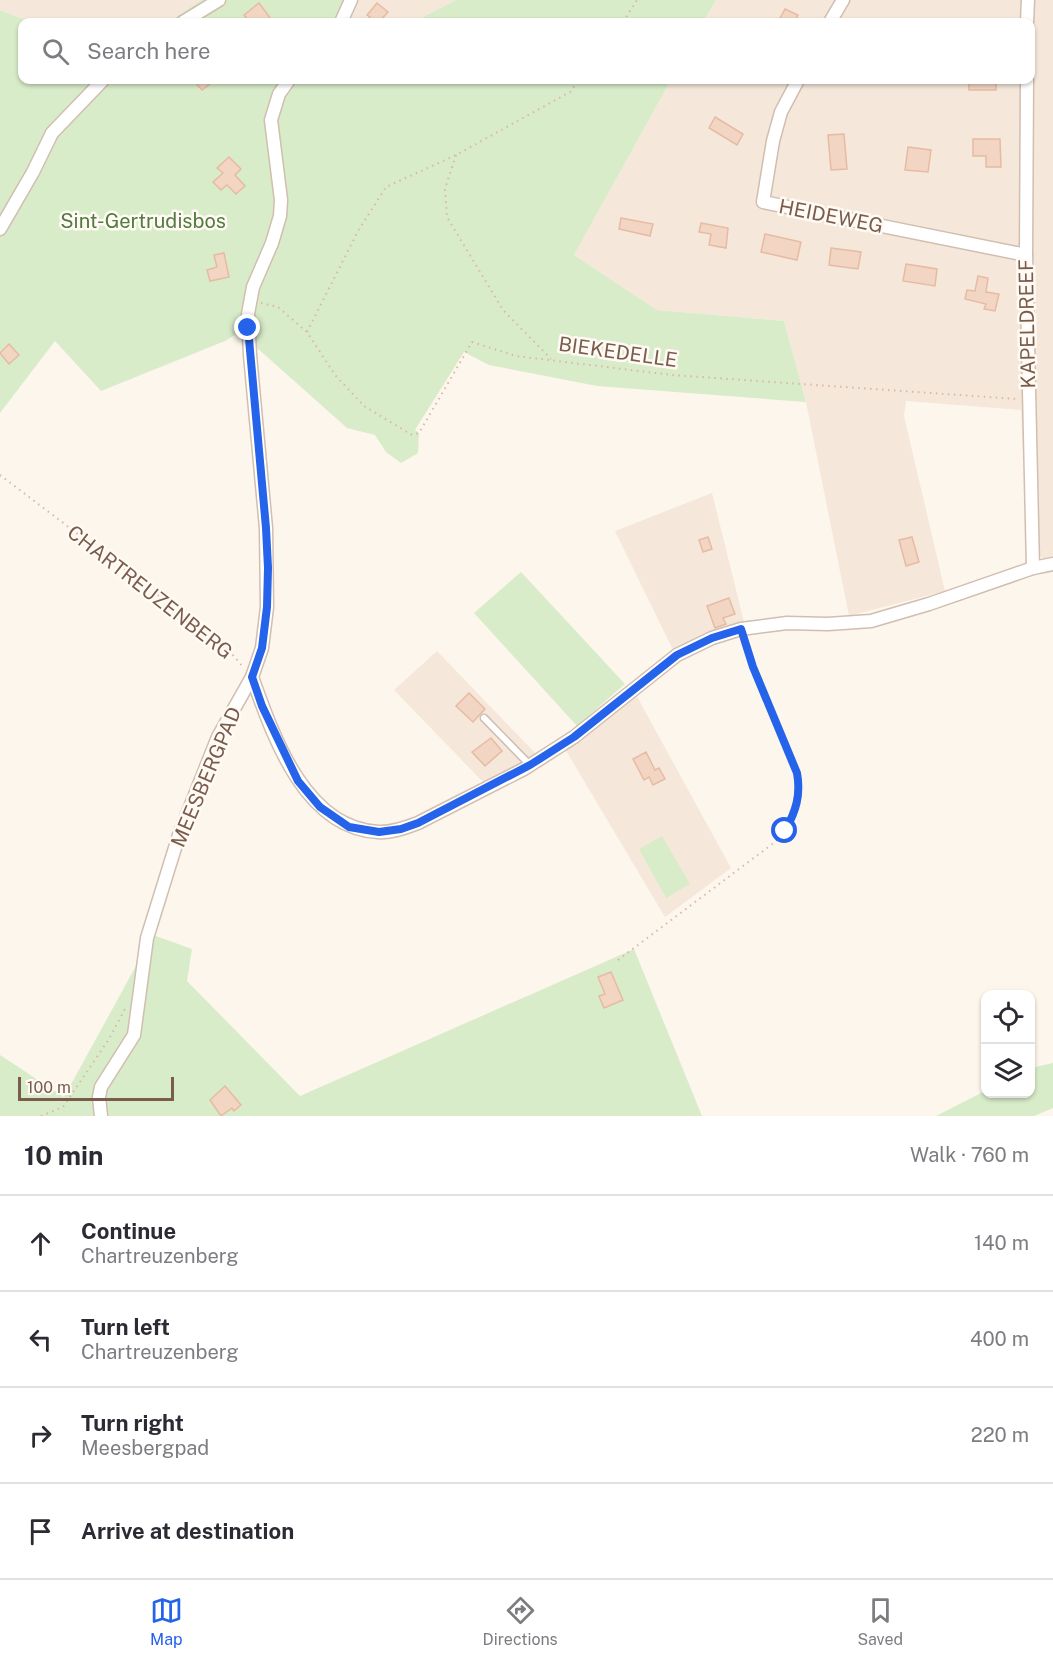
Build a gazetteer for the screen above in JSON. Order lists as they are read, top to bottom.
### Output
{
  "streets": {
    "street": ["HEIDEWEG", "KAPELDREEF", "MEESBERGPAD"],
    "path": ["BIEKEDELLE", "CHARTREUZENBERG"]
  },
  "crossings": [
    ["HEIDEWEG", "KAPELDREEF"],
    ["KAPELDREEF", "BIEKEDELLE"],
    ["CHARTREUZENBERG", "MEESBERGPAD"]
  ],
  "parks": ["Sint-Gertrudisbos"],
  "scale_bar": "100 m",
  "page": {
    "search": "Search here",
    "scale": "100 m",
    "heading": ["10 min", "Walk · 760 m"],
    "list": [
      ["Continue", "Chartreuzenberg", "140 m"],
      ["Turn left", "Chartreuzenberg", "400 m"],
      ["Turn right", "Meesbergpad", "220 m"],
      "Arrive at destination"
    ],
    "nav": ["Map", "Directions", "Saved"]
  }
}
